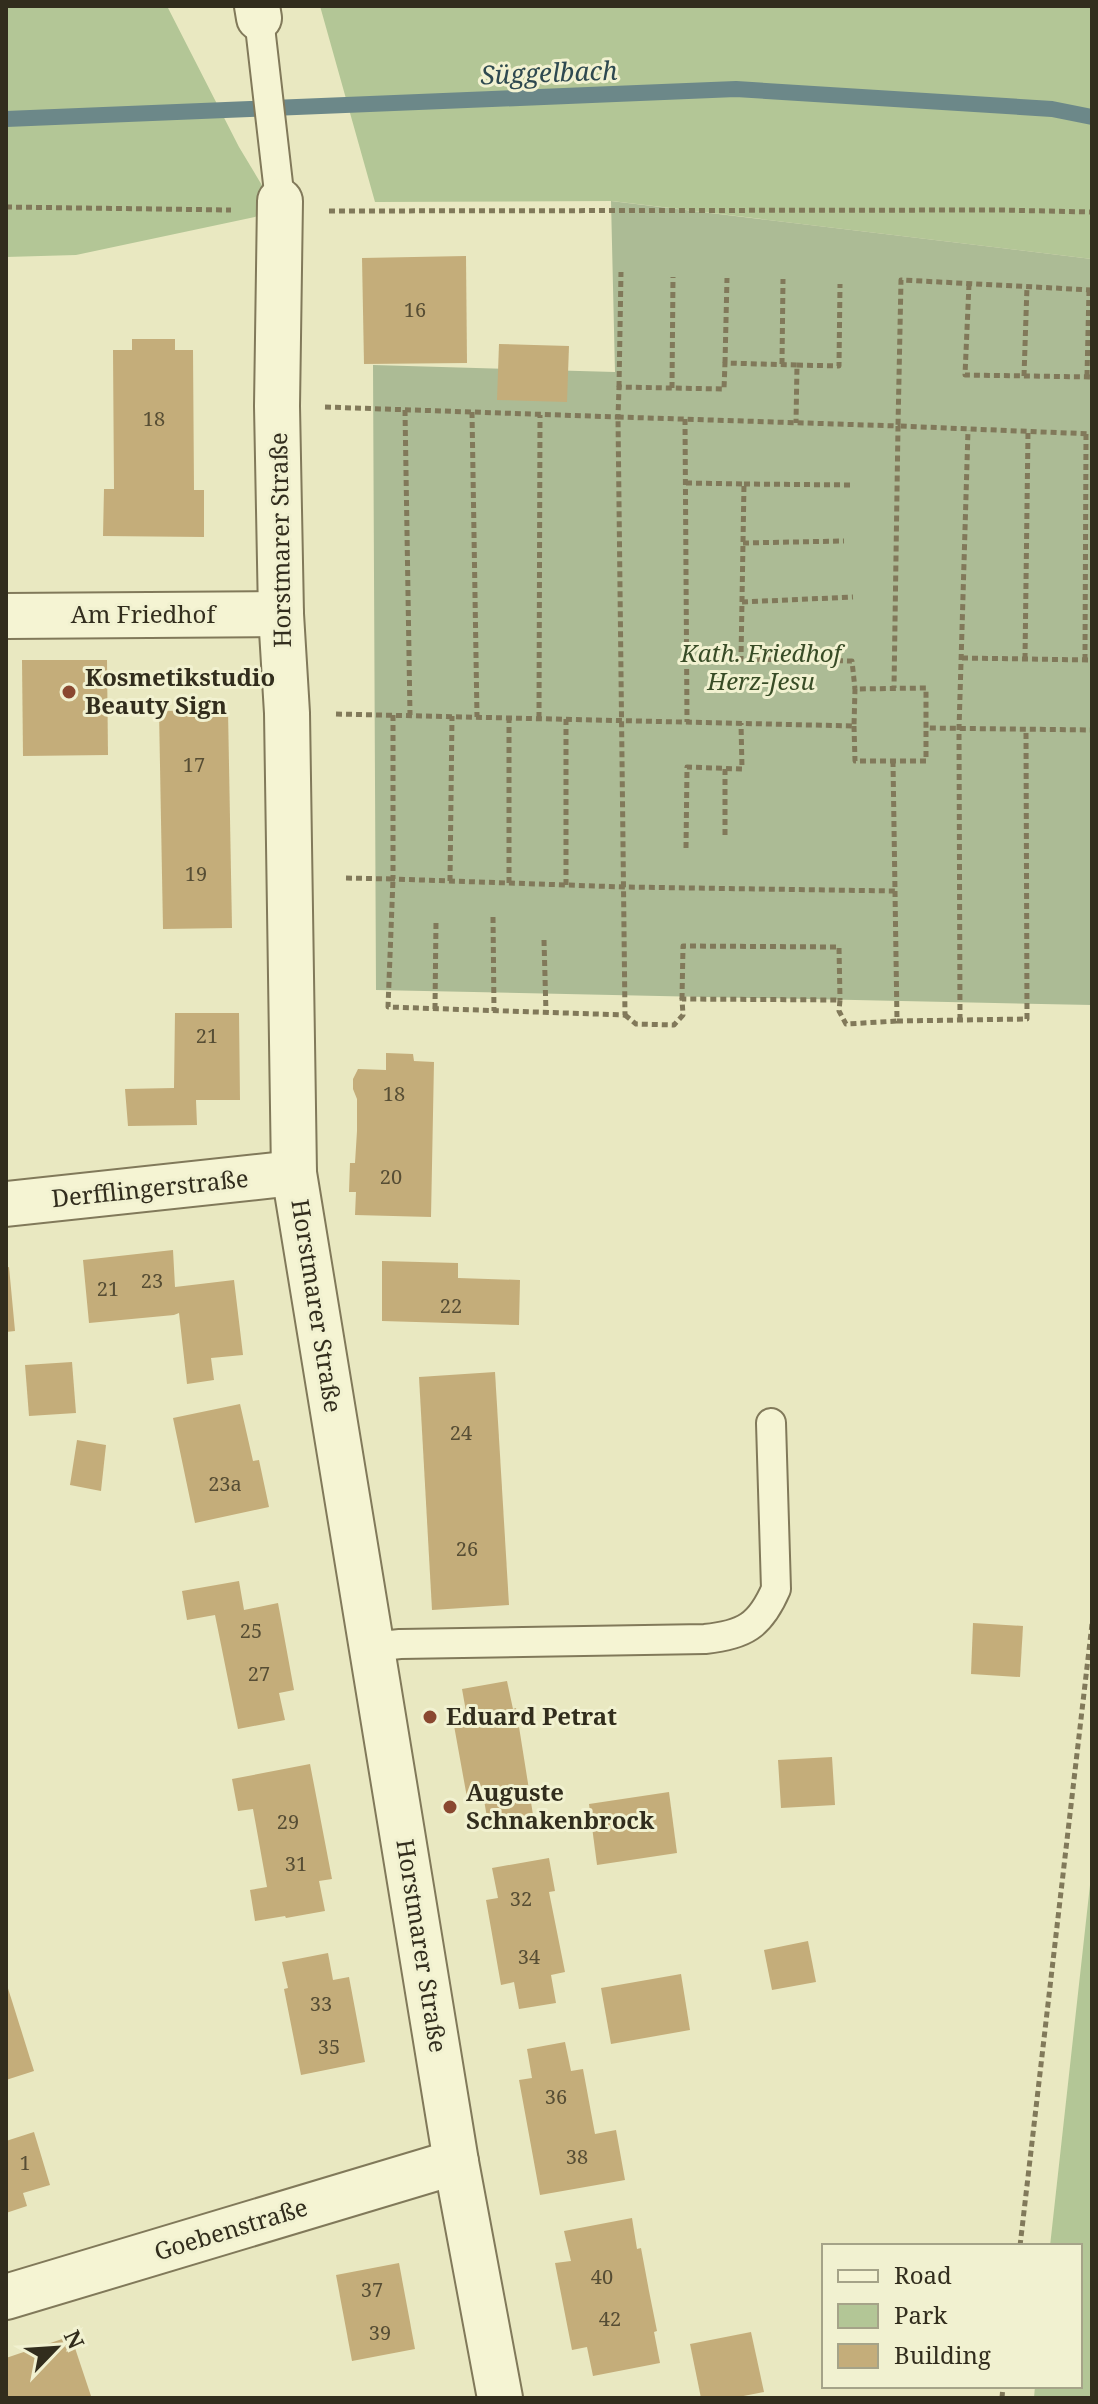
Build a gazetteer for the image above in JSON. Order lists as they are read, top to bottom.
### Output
{
  "streets": {
    "street": [
      "Horstmarer Straße",
      "Am Friedhof",
      "Derfflingerstraße",
      "Goebenstraße"
    ]
  },
  "crossings": [
    ["Horstmarer Straße", "Am Friedhof"],
    ["Horstmarer Straße", "Derfflingerstraße"],
    ["Horstmarer Straße", "Goebenstraße"]
  ],
  "water": ["Süggelbach"],
  "parks": ["Kath. Friedhof Herz-Jesu"],
  "places": ["Kosmetikstudio Beauty Sign", "Eduard Petrat", "Auguste Schnakenbrock"],
  "house_numbers": [
    "16",
    "18",
    "17",
    "19",
    "21",
    "18",
    "20",
    "23",
    "21",
    "22",
    "24",
    "23a",
    "26",
    "25",
    "27",
    "29",
    "31",
    "32",
    "34",
    "33",
    "35",
    "36",
    "38",
    "1",
    "40",
    "37",
    "42",
    "39"
  ],
  "legend": ["Road", "Park", "Building"],
  "north": "top right"
}
